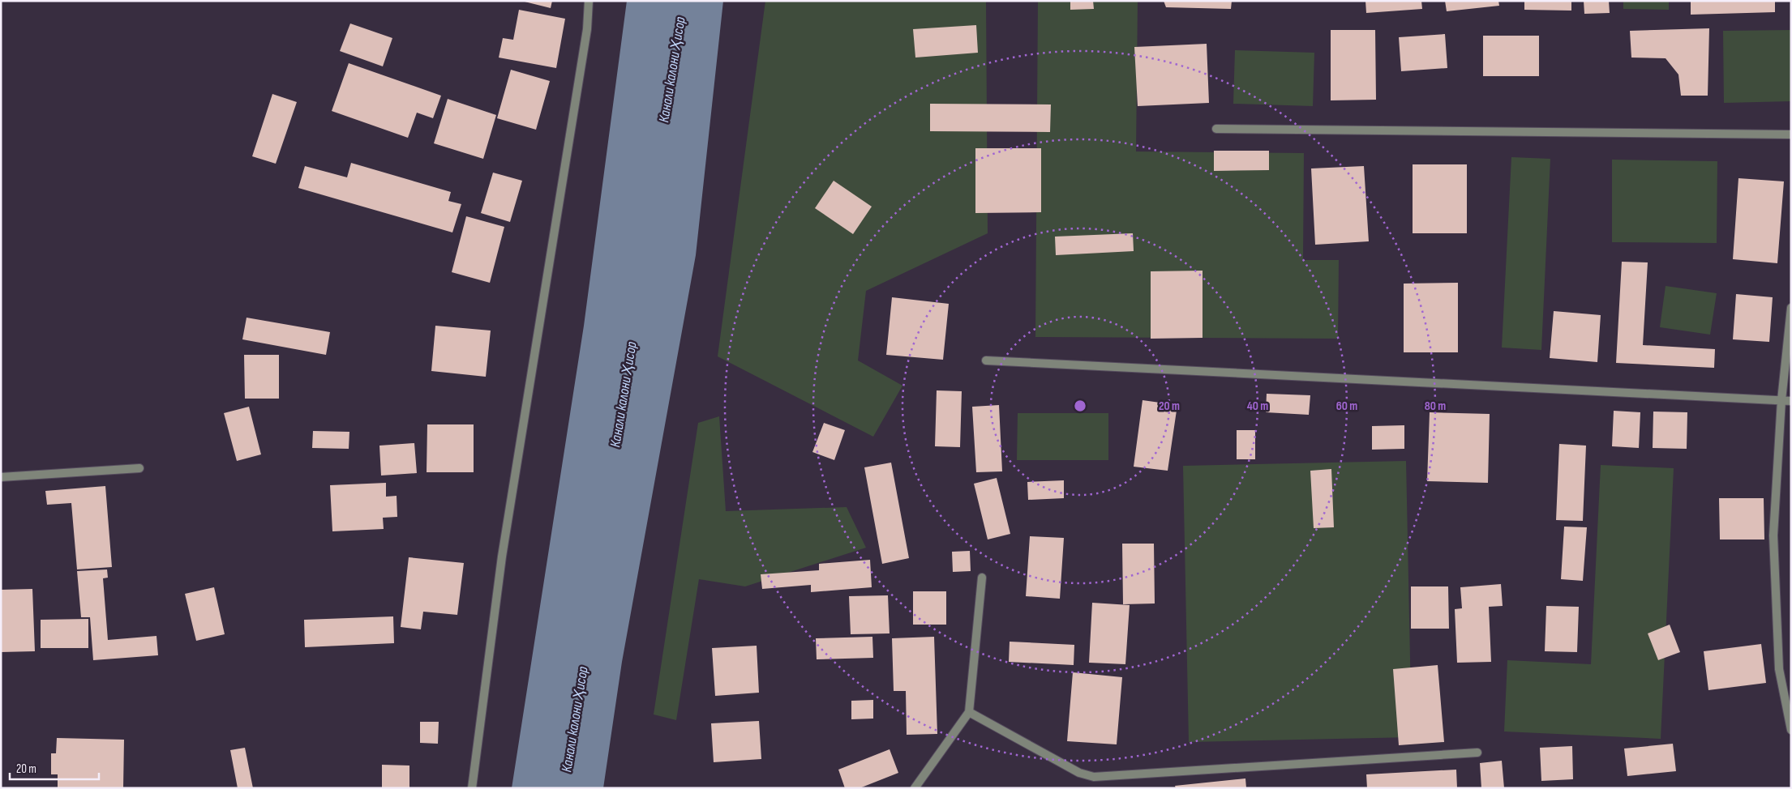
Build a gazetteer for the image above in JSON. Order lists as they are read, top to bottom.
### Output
{
  "water": ["Канали калони Ҳисор"],
  "scale_bar": "20 m",
  "rings": [
    "20 m",
    "40 m",
    "60 m",
    "80 m"
  ]
}
